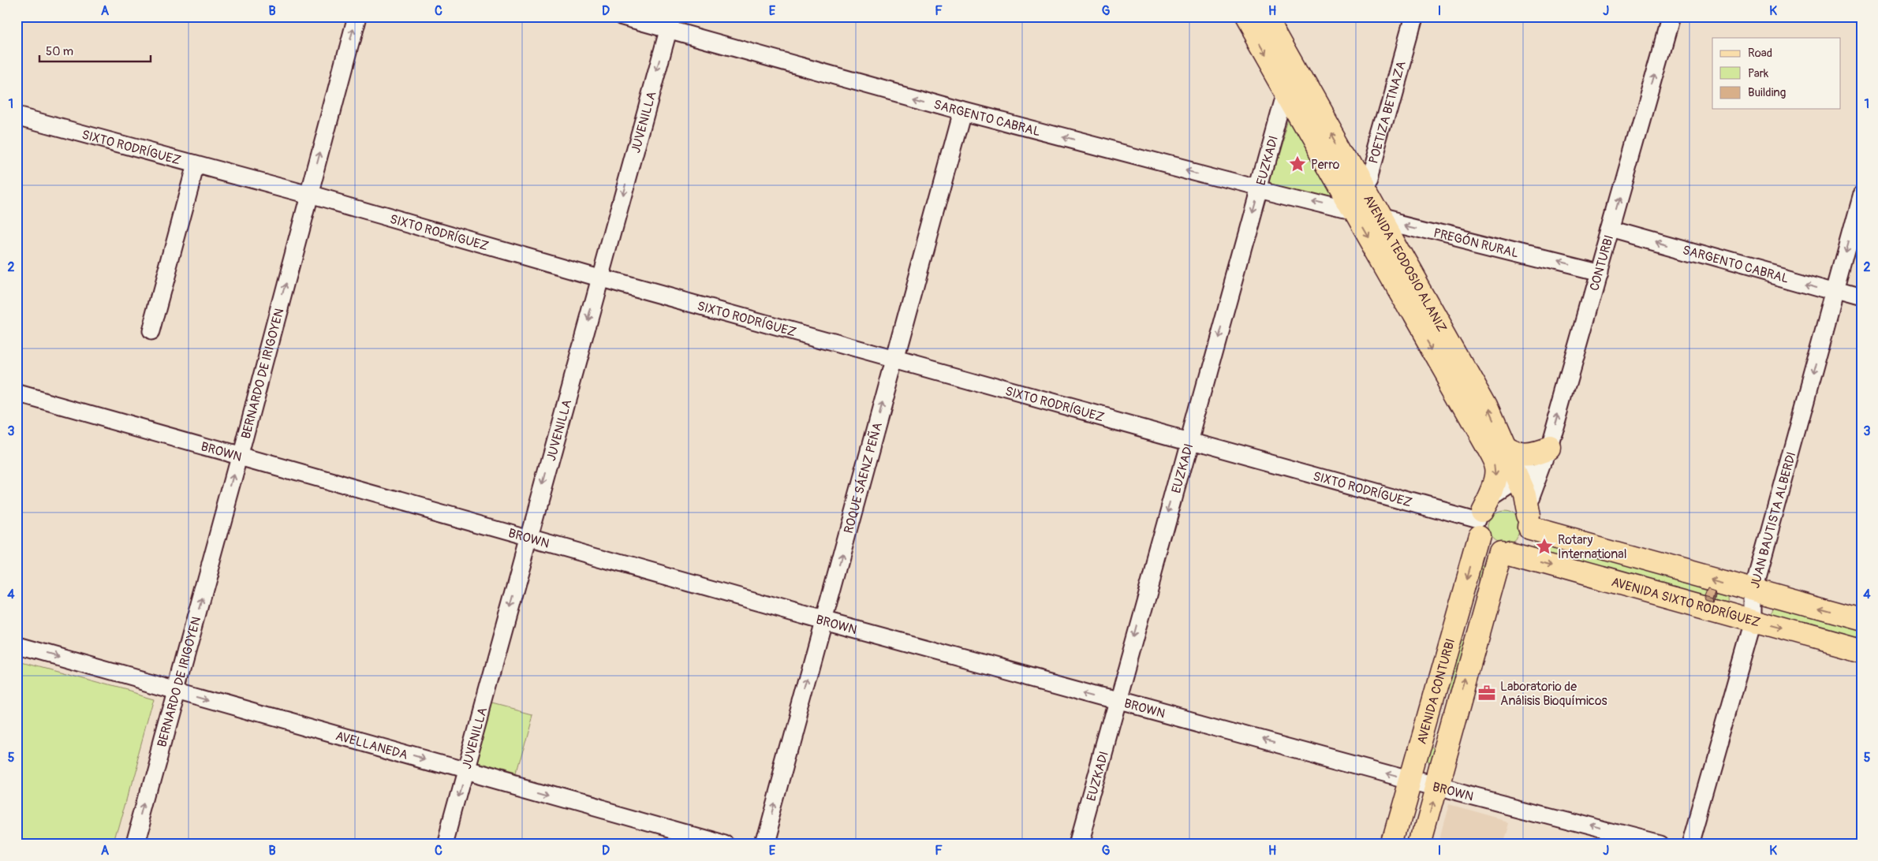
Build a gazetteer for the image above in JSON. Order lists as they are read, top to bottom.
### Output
{
  "streets": {
    "main road": ["AVENIDA TEODOSIO ALANIZ", "AVENIDA SIXTO RODRÍGUEZ", "AVENIDA CONTURBI"],
    "street": [
      "POETIZA BETNAZA",
      "SARGENTO CABRAL",
      "JUVENILLA",
      "SIXTO RODRÍGUEZ",
      "EUZKADI",
      "PREGÓN RURAL",
      "CONTURBI",
      "BERNARDO DE IRIGOYEN",
      "BROWN",
      "ROQUE SÁENZ PEÑA",
      "JUAN BAUTISTA ALBERDI",
      "AVELLANEDA"
    ]
  },
  "crossings": [
    ["POETIZA BETNAZA", "SARGENTO CABRAL"],
    ["POETIZA BETNAZA", "AVENIDA TEODOSIO ALANIZ"],
    ["SARGENTO CABRAL", "JUVENILLA"],
    ["SARGENTO CABRAL", "EUZKADI"],
    ["SARGENTO CABRAL", "CONTURBI"],
    ["SARGENTO CABRAL", "AVENIDA TEODOSIO ALANIZ"],
    ["SARGENTO CABRAL", "ROQUE SÁENZ PEÑA"],
    ["SARGENTO CABRAL", "JUAN BAUTISTA ALBERDI"],
    ["JUVENILLA", "SIXTO RODRÍGUEZ"],
    ["JUVENILLA", "BROWN"],
    ["JUVENILLA", "AVELLANEDA"],
    ["SIXTO RODRÍGUEZ", "EUZKADI"],
    ["SIXTO RODRÍGUEZ", "AVENIDA TEODOSIO ALANIZ"],
    ["SIXTO RODRÍGUEZ", "BERNARDO DE IRIGOYEN"],
    ["SIXTO RODRÍGUEZ", "ROQUE SÁENZ PEÑA"],
    ["SIXTO RODRÍGUEZ", "AVENIDA SIXTO RODRÍGUEZ"],
    ["SIXTO RODRÍGUEZ", "AVENIDA CONTURBI"],
    ["EUZKADI", "AVENIDA TEODOSIO ALANIZ"],
    ["EUZKADI", "BROWN"],
    ["PREGÓN RURAL", "CONTURBI"],
    ["PREGÓN RURAL", "AVENIDA TEODOSIO ALANIZ"],
    ["CONTURBI", "AVENIDA TEODOSIO ALANIZ"],
    ["AVENIDA TEODOSIO ALANIZ", "AVENIDA SIXTO RODRÍGUEZ"],
    ["AVENIDA TEODOSIO ALANIZ", "AVENIDA CONTURBI"],
    ["BERNARDO DE IRIGOYEN", "BROWN"],
    ["BERNARDO DE IRIGOYEN", "AVELLANEDA"],
    ["BROWN", "ROQUE SÁENZ PEÑA"],
    ["BROWN", "AVENIDA CONTURBI"],
    ["JUAN BAUTISTA ALBERDI", "AVENIDA SIXTO RODRÍGUEZ"],
    ["AVENIDA SIXTO RODRÍGUEZ", "AVENIDA CONTURBI"]
  ],
  "one_way": [
    "SARGENTO CABRAL",
    "JUVENILLA",
    "EUZKADI",
    "PREGÓN RURAL",
    "CONTURBI",
    "BERNARDO DE IRIGOYEN",
    "BROWN",
    "ROQUE SÁENZ PEÑA",
    "JUAN BAUTISTA ALBERDI",
    "AVELLANEDA"
  ],
  "places": {
    "place": ["Perro", "Rotary International"],
    "office": ["Laboratorio de Análisis Bioquímicos"]
  },
  "legend": ["Road", "Park", "Building"],
  "scale_bar": "50 m",
  "grid": {
    "columns": [
      "A",
      "B",
      "C",
      "D",
      "E",
      "F",
      "G",
      "H",
      "I",
      "J",
      "K"
    ],
    "rows": [
      "1",
      "2",
      "3",
      "4",
      "5"
    ]
  }
}
